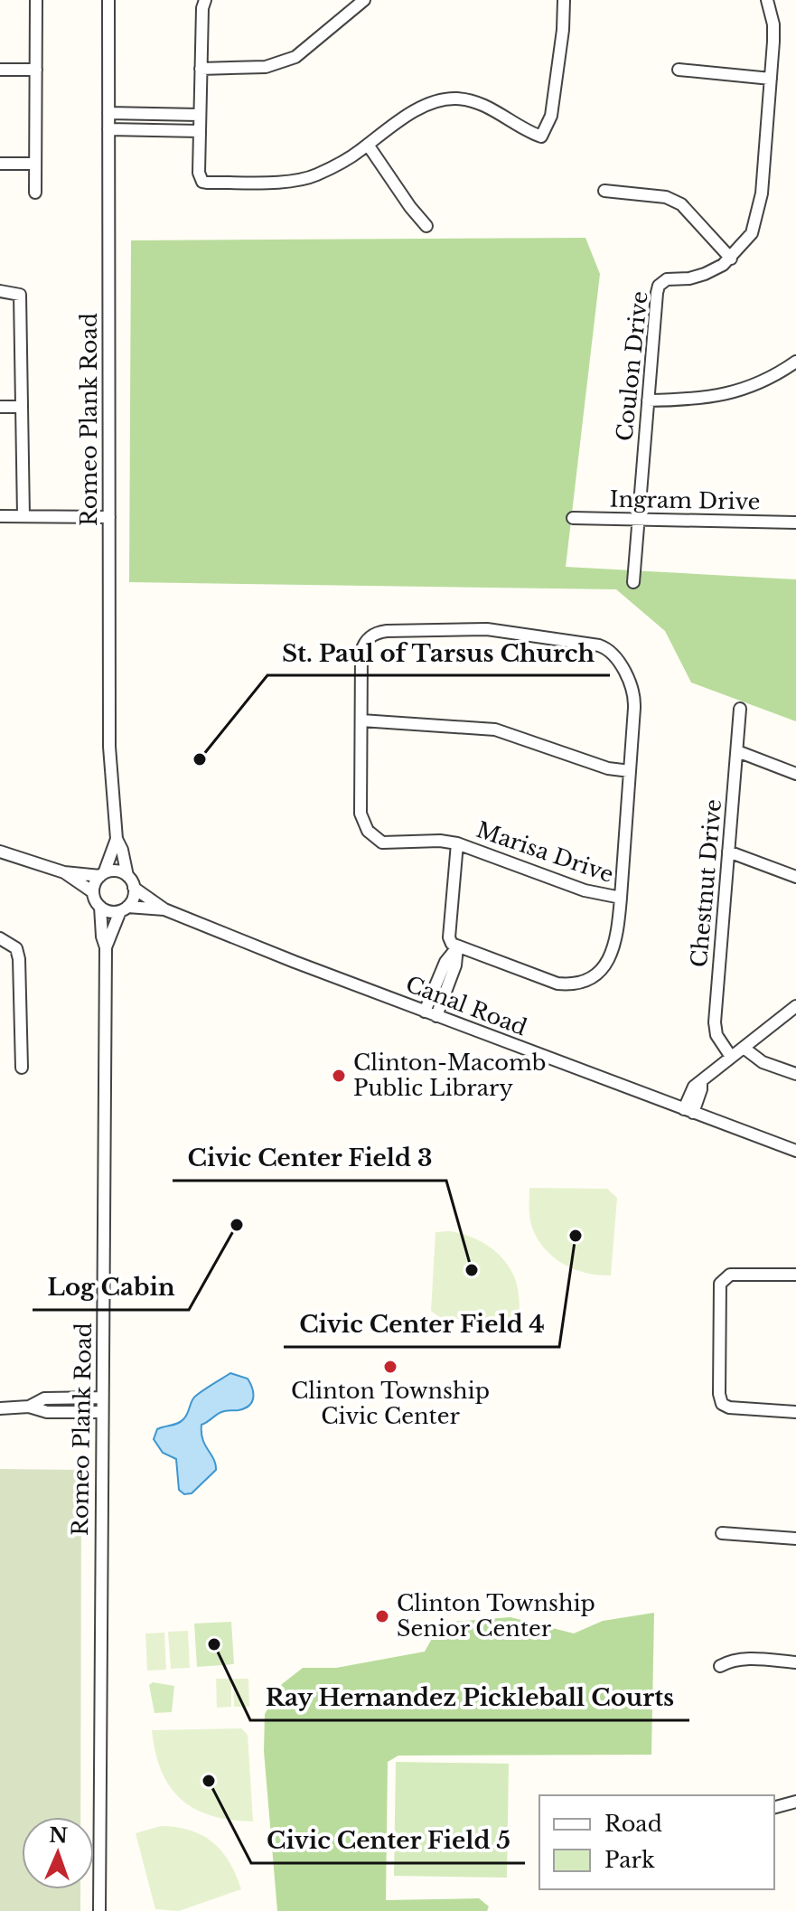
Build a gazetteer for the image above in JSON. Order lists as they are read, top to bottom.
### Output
{
  "streets": {
    "street": [
      "Coulon Drive",
      "Romeo Plank Road",
      "Ingram Drive",
      "Marisa Drive",
      "Chestnut Drive",
      "Canal Road"
    ]
  },
  "crossings": [
    ["Coulon Drive", "Ingram Drive"],
    ["Romeo Plank Road", "Canal Road"]
  ],
  "places": [
    "St. Paul of Tarsus Church",
    "Clinton-Macomb Public Library",
    "Log Cabin",
    "Civic Center Field 4",
    "Civic Center Field 3",
    "Clinton Township Civic Center",
    "Clinton Township Senior Center",
    "Ray Hernandez Pickleball Courts",
    "Civic Center Field 5"
  ],
  "legend": ["Road", "Park"],
  "north": "top"
}
